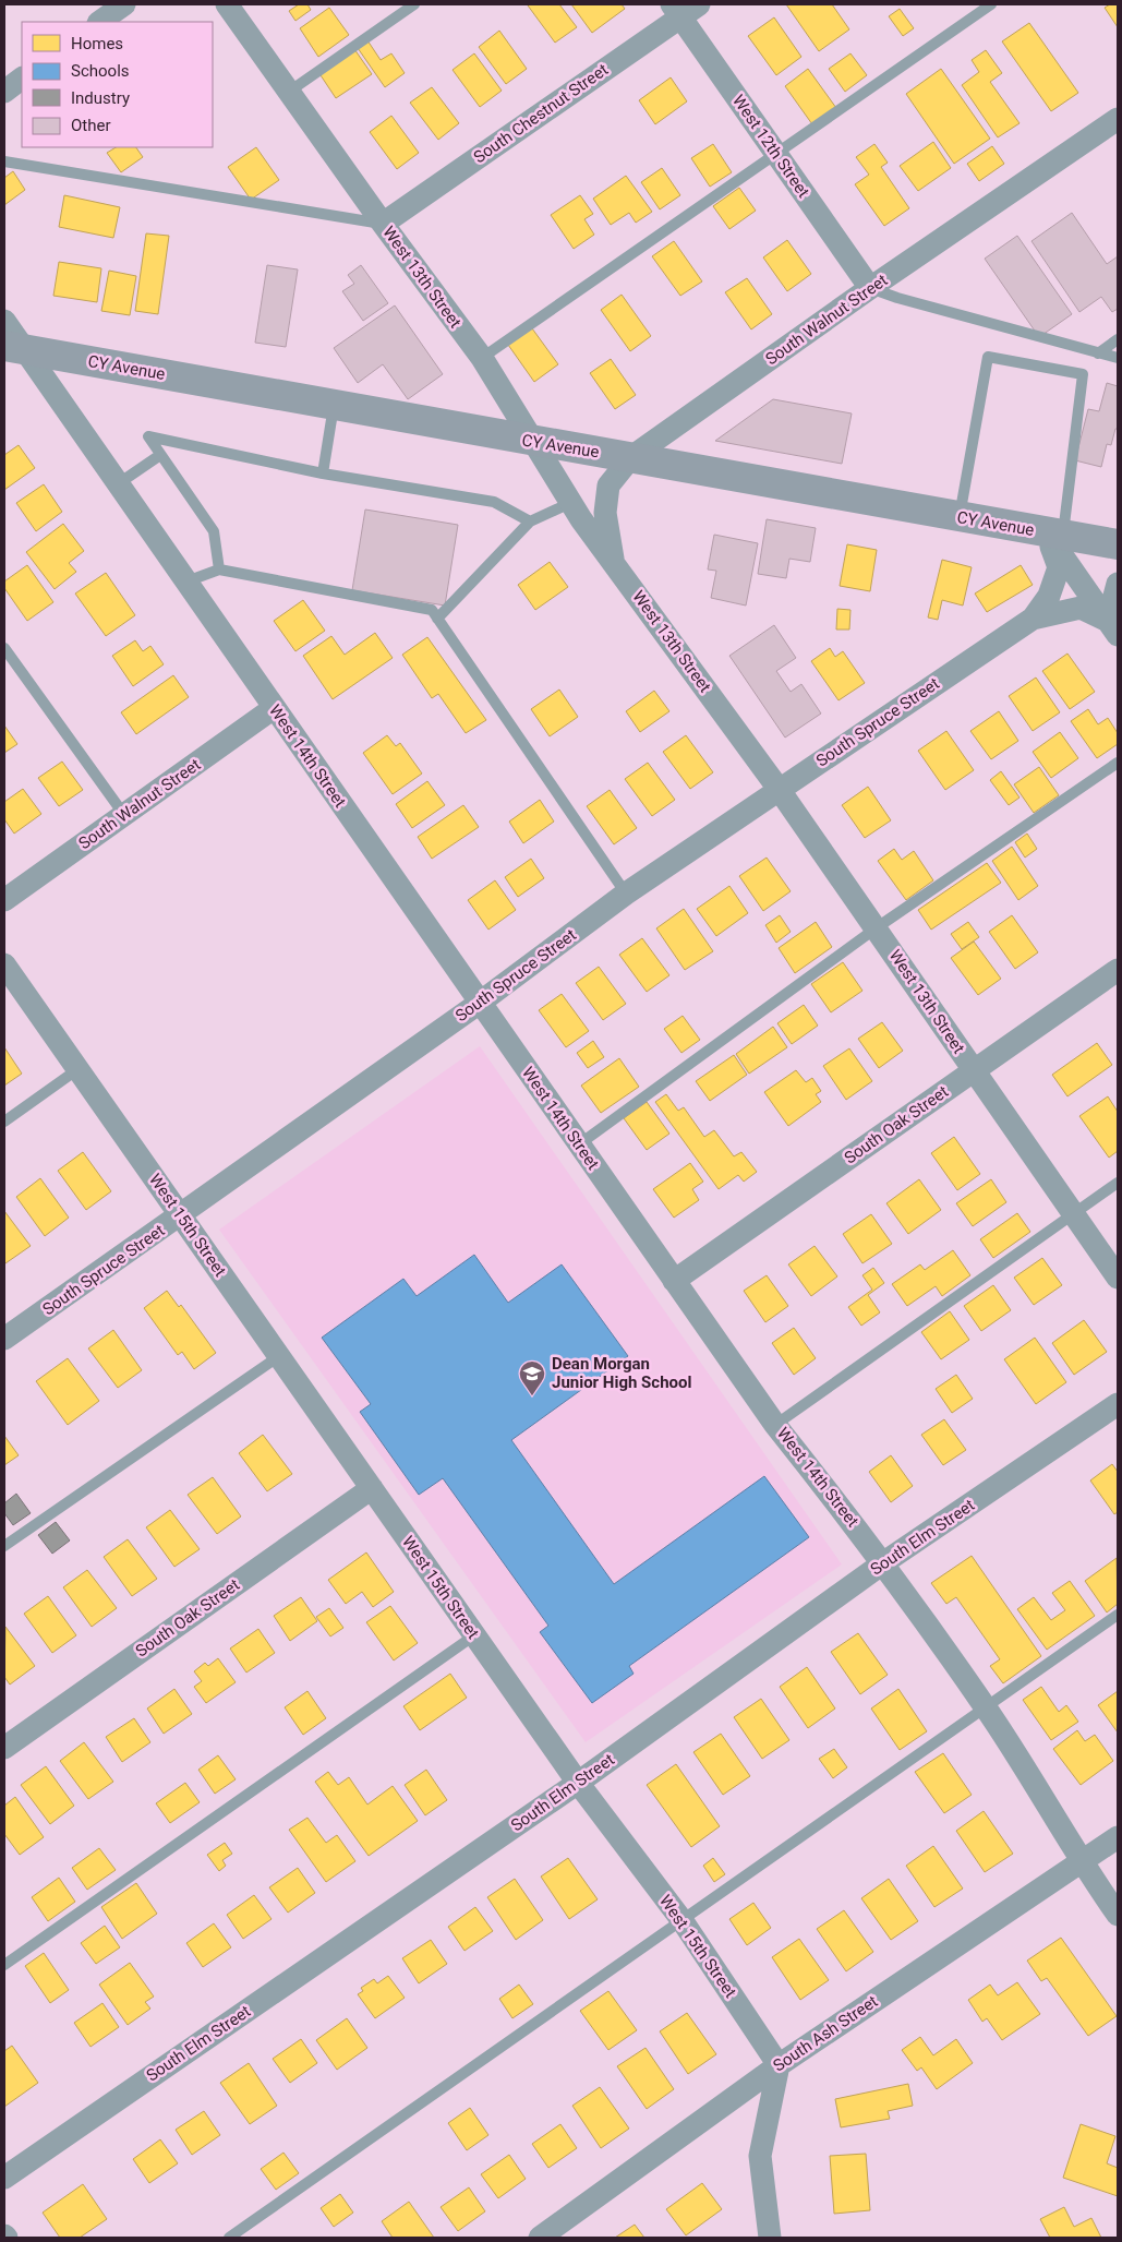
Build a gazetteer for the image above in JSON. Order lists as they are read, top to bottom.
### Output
{
  "streets": {
    "main road": ["CY Avenue"],
    "street": [
      "South Chestnut Street",
      "West 12th Street",
      "West 13th Street",
      "South Walnut Street",
      "South Spruce Street",
      "West 14th Street",
      "South Oak Street",
      "West 15th Street",
      "South Elm Street",
      "South Ash Street"
    ]
  },
  "crossings": [
    ["South Chestnut Street", "West 12th Street"],
    ["South Chestnut Street", "West 13th Street"],
    ["West 12th Street", "South Walnut Street"],
    ["West 13th Street", "South Walnut Street"],
    ["West 13th Street", "CY Avenue"],
    ["West 13th Street", "South Spruce Street"],
    ["West 13th Street", "South Oak Street"],
    ["South Walnut Street", "CY Avenue"],
    ["South Walnut Street", "West 14th Street"],
    ["CY Avenue", "South Spruce Street"],
    ["CY Avenue", "West 14th Street"],
    ["South Spruce Street", "West 14th Street"],
    ["South Spruce Street", "West 15th Street"],
    ["West 14th Street", "South Oak Street"],
    ["West 14th Street", "South Elm Street"],
    ["West 14th Street", "South Ash Street"],
    ["South Oak Street", "West 15th Street"],
    ["West 15th Street", "South Elm Street"],
    ["West 15th Street", "South Ash Street"]
  ],
  "places": {
    "school or university": ["Dean Morgan Junior High School"]
  },
  "legend": [
    "Homes",
    "Schools",
    "Industry",
    "Other"
  ]
}
